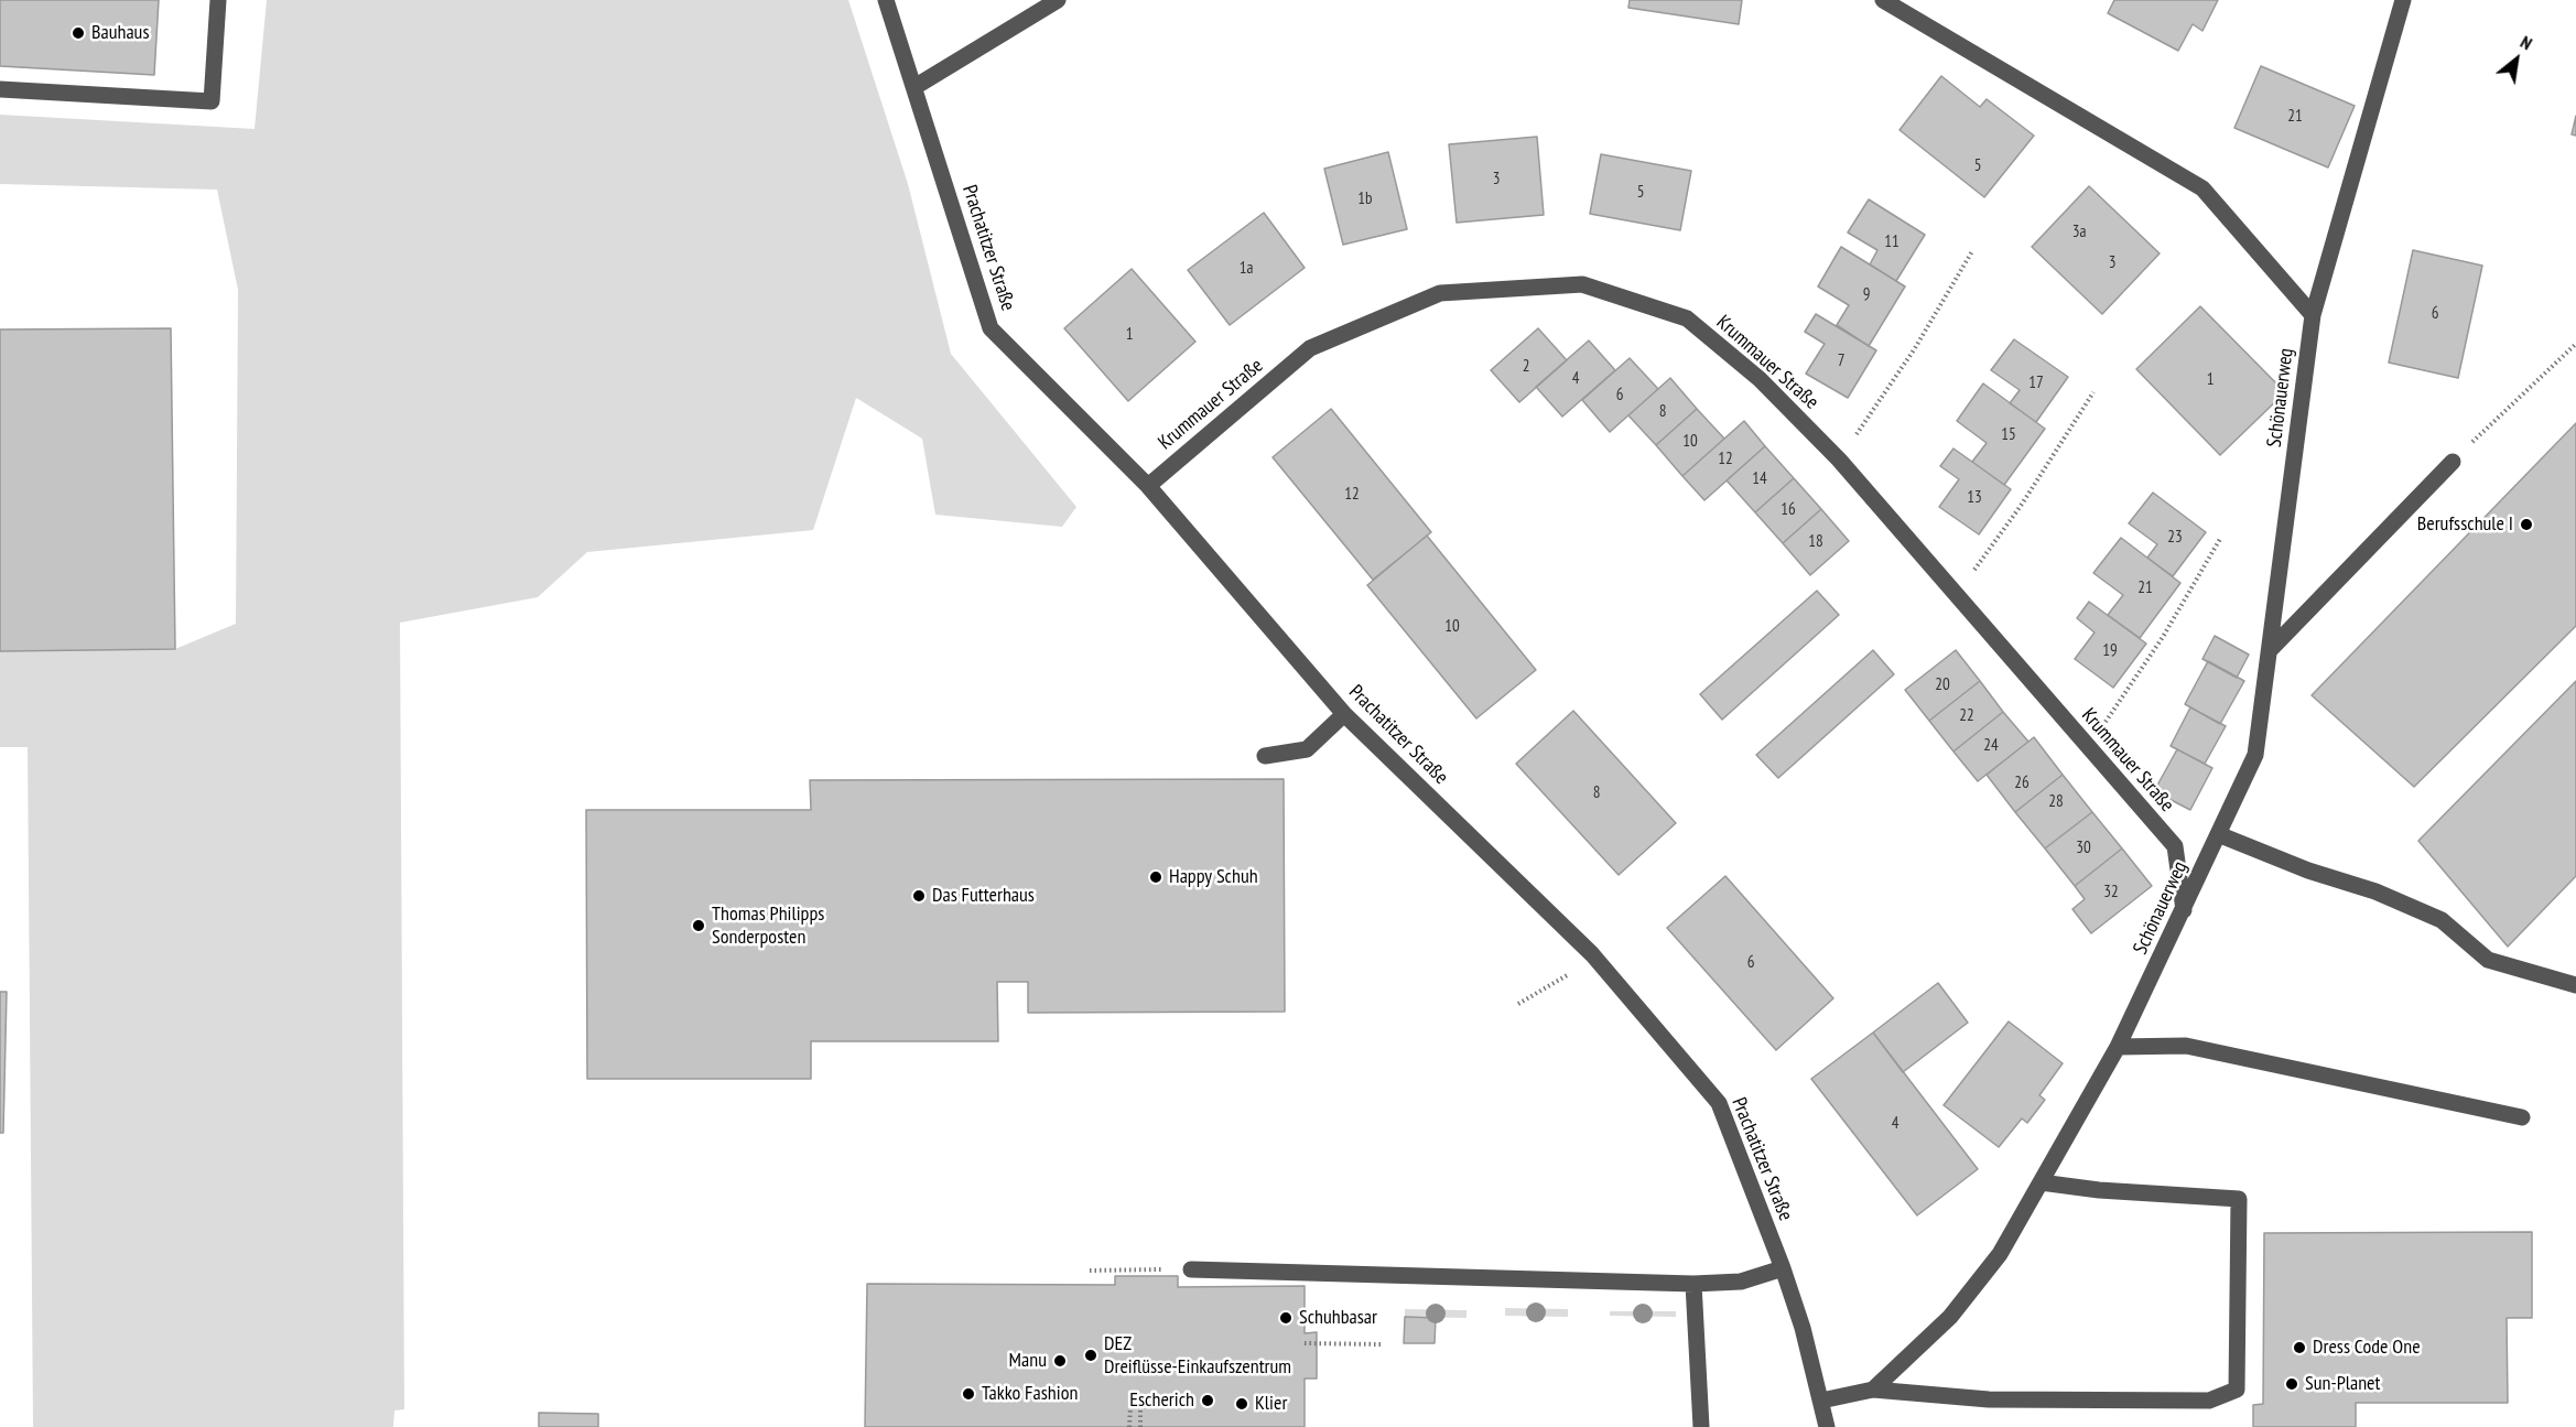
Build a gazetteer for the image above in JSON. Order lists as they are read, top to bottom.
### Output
{
  "streets": {
    "street": ["Prachatitzer Straße", "Krummauer Straße", "Schönauerweg"]
  },
  "crossings": [
    ["Prachatitzer Straße", "Krummauer Straße"],
    ["Krummauer Straße", "Schönauerweg"]
  ],
  "places": [
    "Bauhaus",
    "Berufsschule I",
    "Happy Schuh",
    "Das Futterhaus",
    "Thomas Philipps Sonderposten",
    "Schuhbasar",
    "Dress Code One",
    "DEZ Dreiflüsse-Einkaufszentrum",
    "Manu",
    "Sun-Planet",
    "Takko Fashion",
    "Escherich",
    "Klier"
  ],
  "house_numbers": [
    "21",
    "5",
    "3",
    "5",
    "1b",
    "3a",
    "11",
    "3",
    "1a",
    "9",
    "6",
    "1",
    "7",
    "2",
    "4",
    "1",
    "17",
    "6",
    "8",
    "15",
    "10",
    "12",
    "14",
    "12",
    "13",
    "16",
    "23",
    "18",
    "21",
    "10",
    "19",
    "20",
    "22",
    "24",
    "26",
    "8",
    "28",
    "30",
    "32",
    "6",
    "4"
  ],
  "north": "top right"
}
